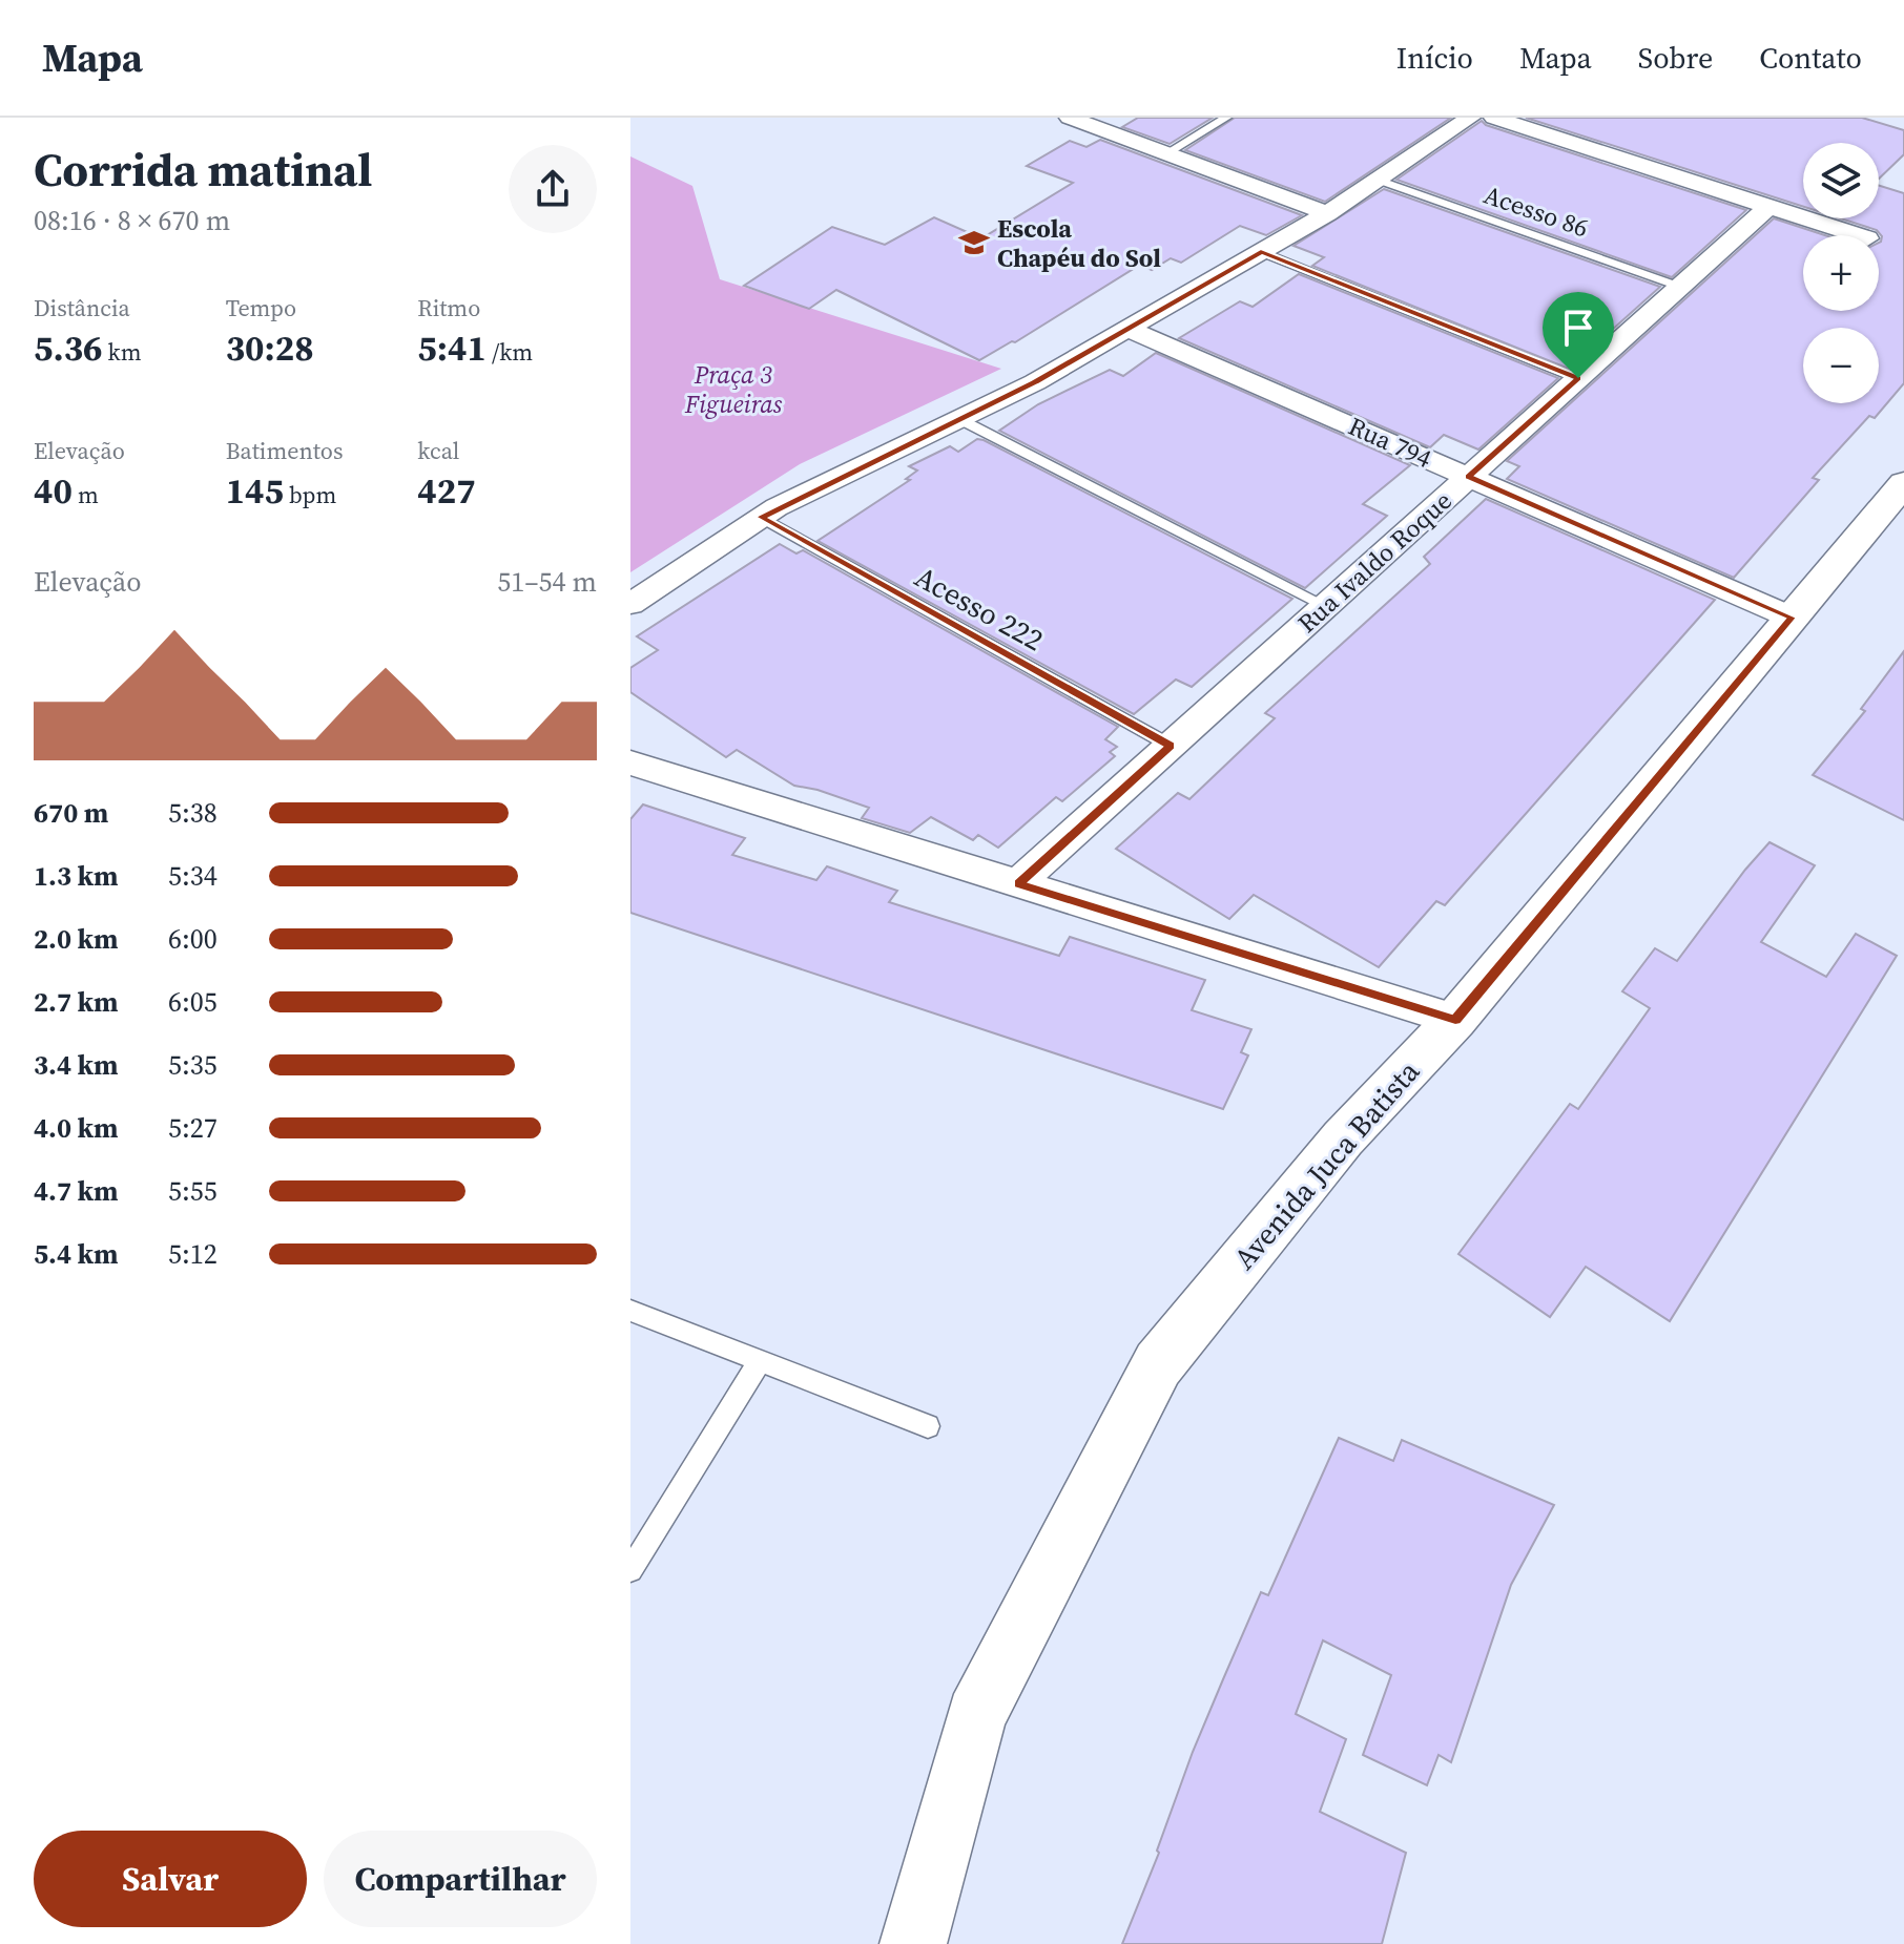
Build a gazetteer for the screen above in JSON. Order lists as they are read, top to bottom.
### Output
{
  "streets": {
    "main road": ["Avenida Juca Batista"],
    "street": ["Rua 794", "Rua Ivaldo Roque"],
    "lane": ["Acesso 86", "Acesso 222"]
  },
  "crossings": [
    ["Acesso 86", "Rua Ivaldo Roque"],
    ["Rua 794", "Rua Ivaldo Roque"],
    ["Rua 794", "Avenida Juca Batista"],
    ["Rua Ivaldo Roque", "Acesso 222"]
  ],
  "parks": ["Praça 3 Figueiras"],
  "places": {
    "school or university": ["Escola Chapéu do Sol"]
  },
  "page": {
    "header": "Mapa",
    "nav": [
      "Início",
      "Mapa",
      "Sobre",
      "Contato"
    ],
    "heading": ["Corrida matinal", "08:16 · 8 × 670 m"],
    "map_buttons": ["+", "−"],
    "stats": [
      ["Distância", "5.36 km"],
      ["Tempo", "30:28"],
      ["Ritmo", "5:41 /km"],
      ["Elevação", "40 m"],
      ["Batimentos", "145 bpm"],
      ["kcal", "427"]
    ],
    "chart": ["Elevação", "51–54 m"],
    "list": [
      {
        "name": "670 m",
        "note": "5:38"
      },
      {
        "name": "1.3 km",
        "note": "5:34"
      },
      {
        "name": "2.0 km",
        "note": "6:00"
      },
      {
        "name": "2.7 km",
        "note": "6:05"
      },
      {
        "name": "3.4 km",
        "note": "5:35"
      },
      {
        "name": "4.0 km",
        "note": "5:27"
      },
      {
        "name": "4.7 km",
        "note": "5:55"
      },
      {
        "name": "5.4 km",
        "note": "5:12"
      }
    ],
    "buttons": ["Salvar", "Compartilhar"]
  }
}
